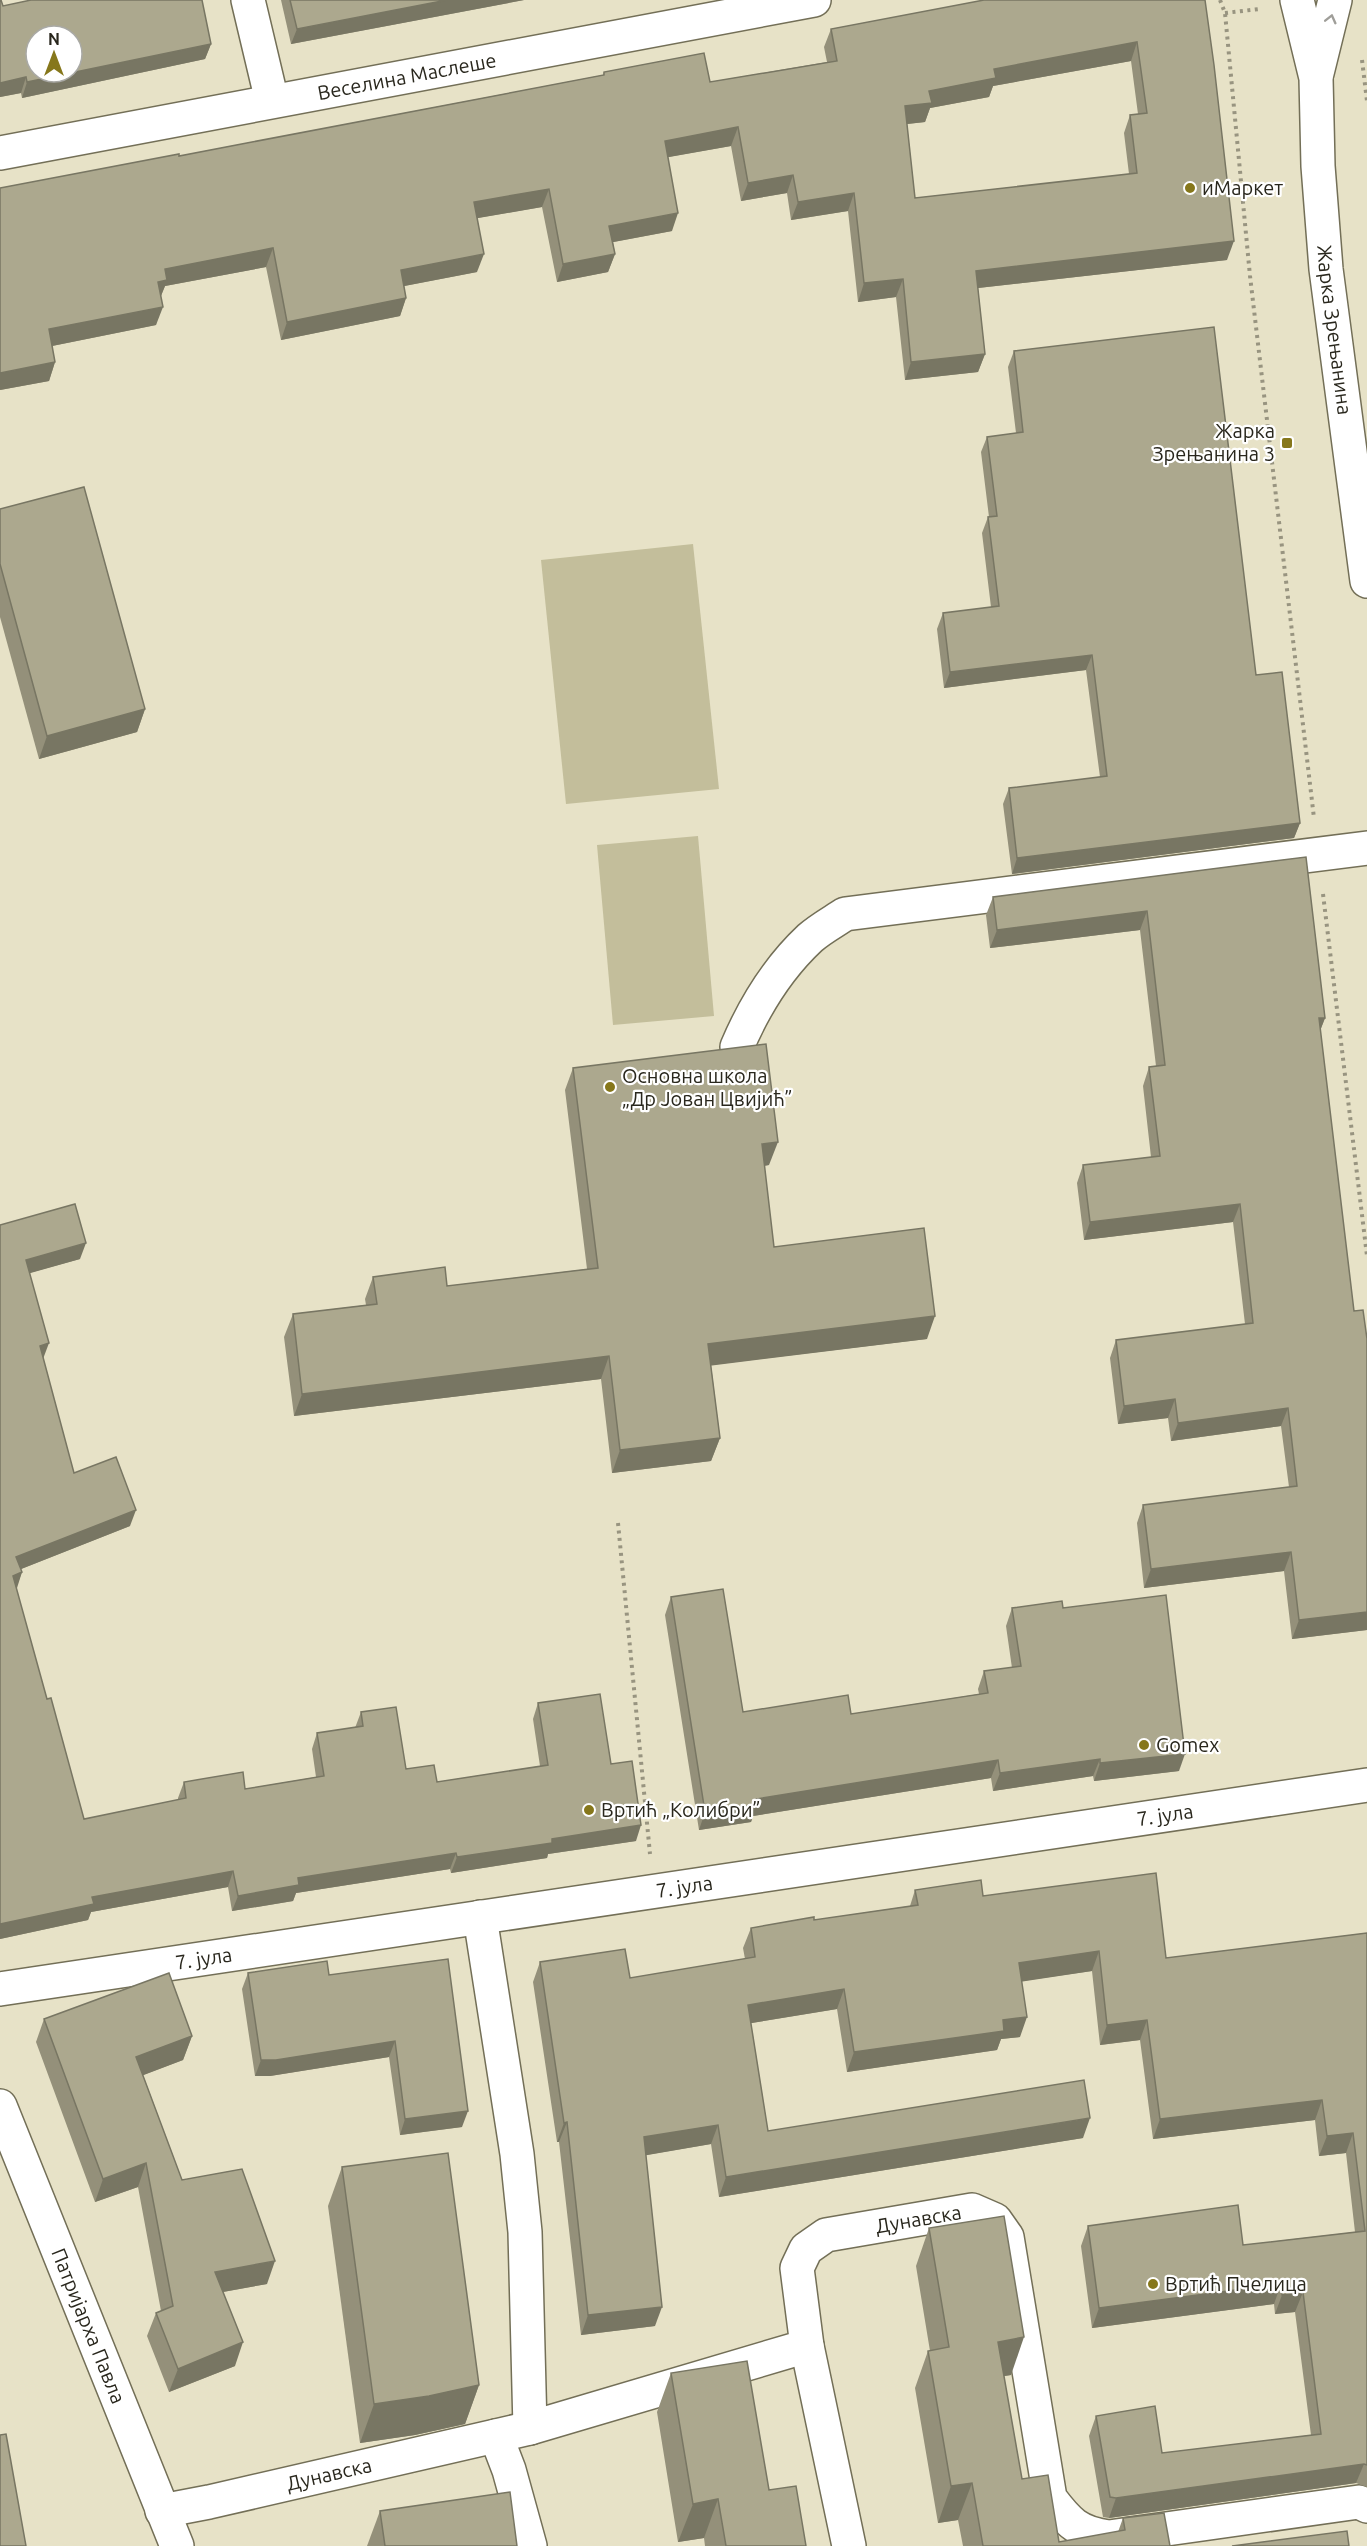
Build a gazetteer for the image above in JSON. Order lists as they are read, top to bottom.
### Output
{
  "streets": {
    "street": [
      "Веселина Маслеше",
      "Жарка Зрењанина",
      "7. јула",
      "Дунавска",
      "Патријарха Павла"
    ]
  },
  "crossings": [
    ["Дунавска", "Патријарха Павла"]
  ],
  "places": {
    "other": [
      "иМаркет",
      "Основна школа „Др Јован Цвијић”",
      "Gomex",
      "Вртић „Колибри”",
      "Вртић Пчелица"
    ],
    "transit": ["Жарка Зрењанина 3"]
  },
  "north": "top"
}
